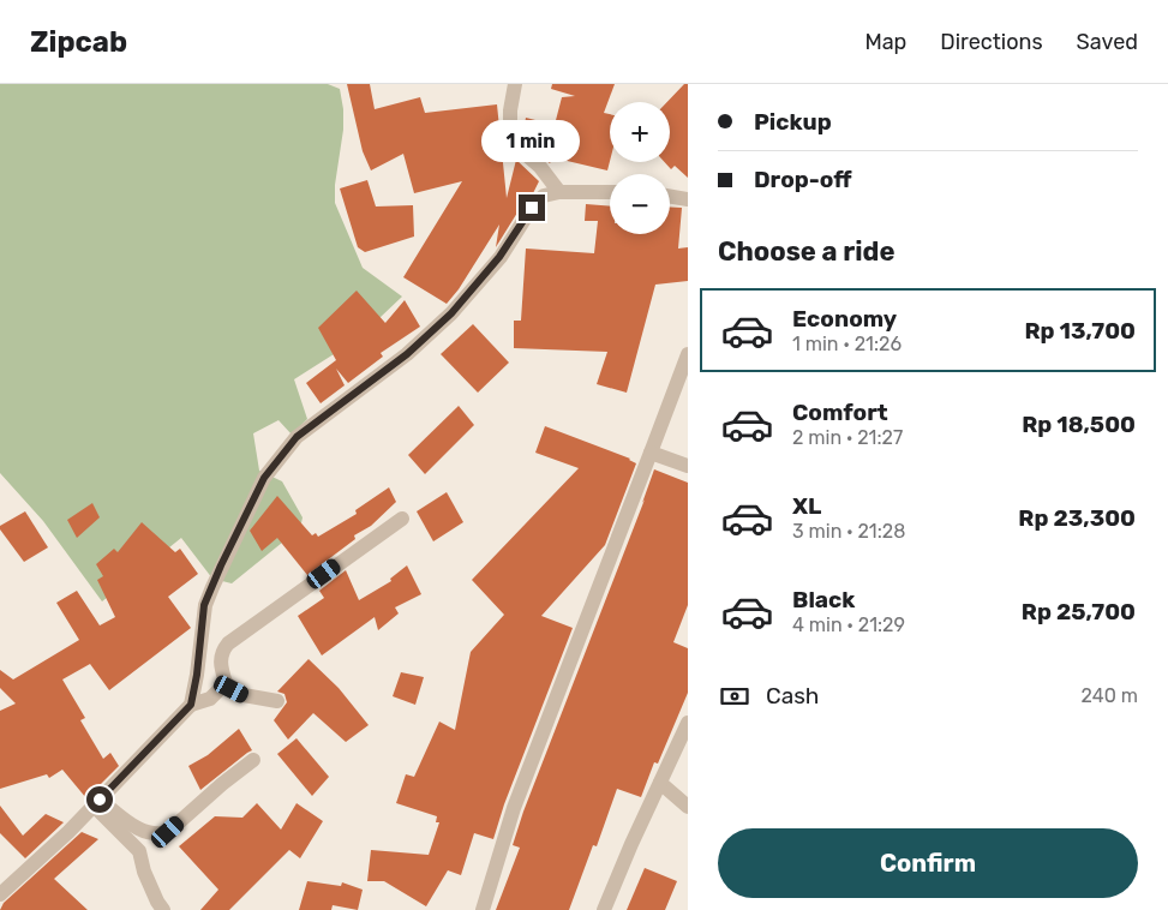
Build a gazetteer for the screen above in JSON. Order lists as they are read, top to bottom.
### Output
{
  "page": {
    "header": "Zipcab",
    "nav": ["Map", "Directions", "Saved"],
    "banner": ["Pickup", "Drop-off"],
    "map_buttons": ["+", "−"],
    "bubble": "1 min",
    "heading": "Choose a ride",
    "list": [
      {
        "name": "Economy",
        "note": "1 min · 21:26",
        "value": "Rp 13,700"
      },
      {
        "name": "Comfort",
        "note": "2 min · 21:27",
        "value": "Rp 18,500"
      },
      {
        "name": "XL",
        "note": "3 min · 21:28",
        "value": "Rp 23,300"
      },
      {
        "name": "Black",
        "note": "4 min · 21:29",
        "value": "Rp 25,700"
      }
    ],
    "pay": ["Cash", "240 m"],
    "buttons": "Confirm"
  }
}
